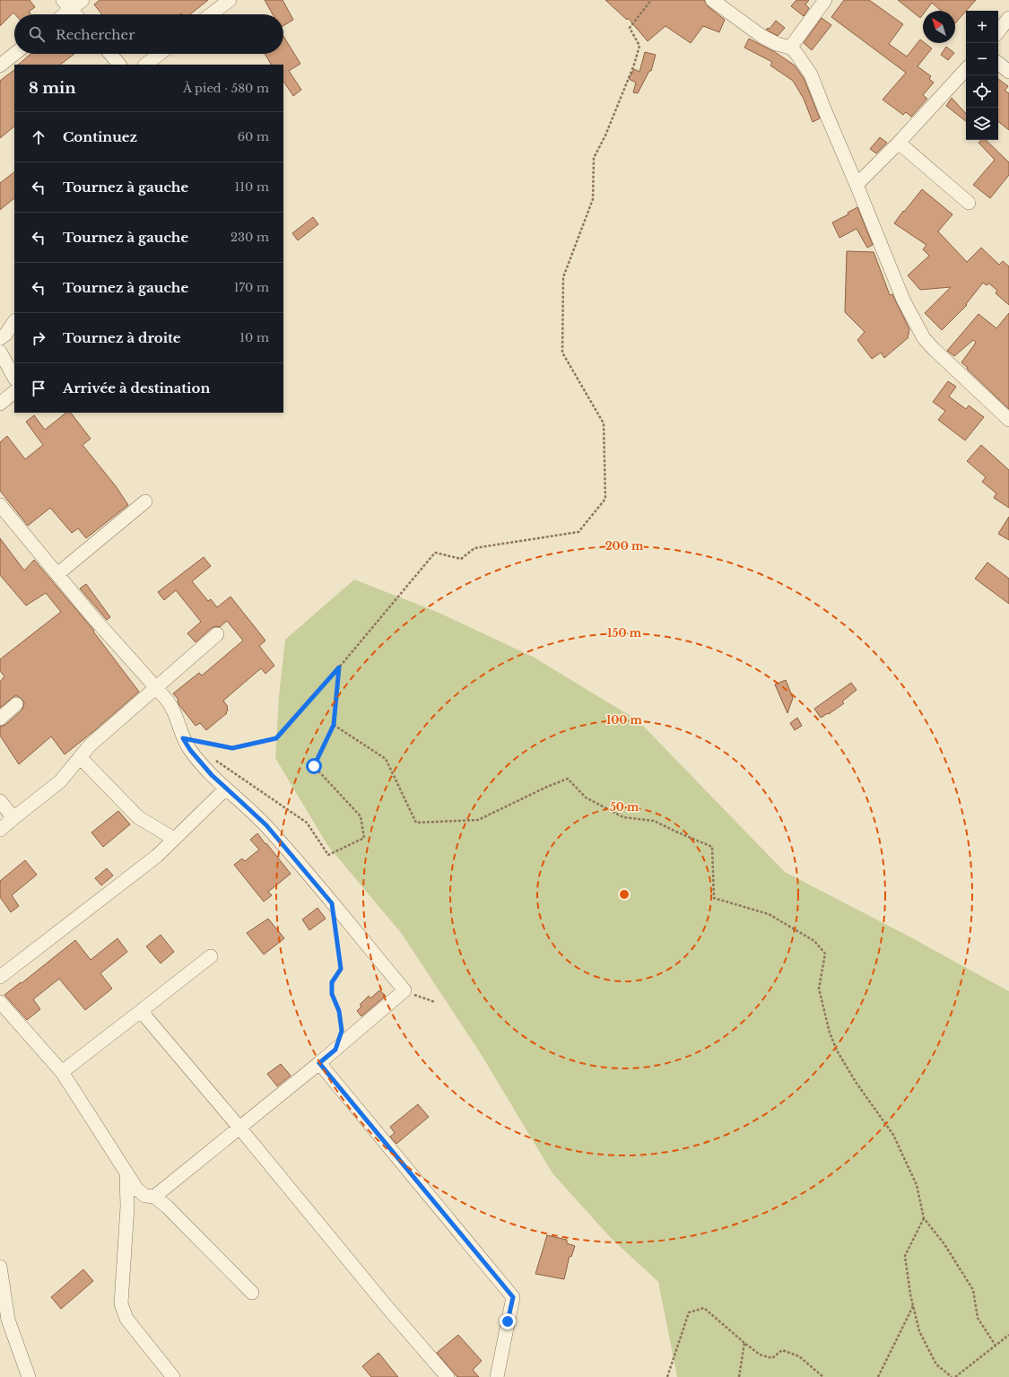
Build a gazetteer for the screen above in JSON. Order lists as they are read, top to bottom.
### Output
{
  "north": "top left",
  "page": {
    "map_buttons": ["+", "−"],
    "search": "Rechercher",
    "heading": ["8 min", "À pied · 580 m"],
    "list": [
      ["Continuez", "60 m"],
      ["Tournez à gauche", "110 m"],
      ["Tournez à gauche", "230 m"],
      ["Tournez à gauche", "170 m"],
      ["Tournez à droite", "10 m"],
      "Arrivée à destination"
    ]
  },
  "rings": [
    "200 m",
    "150 m",
    "100 m",
    "50 m"
  ]
}
